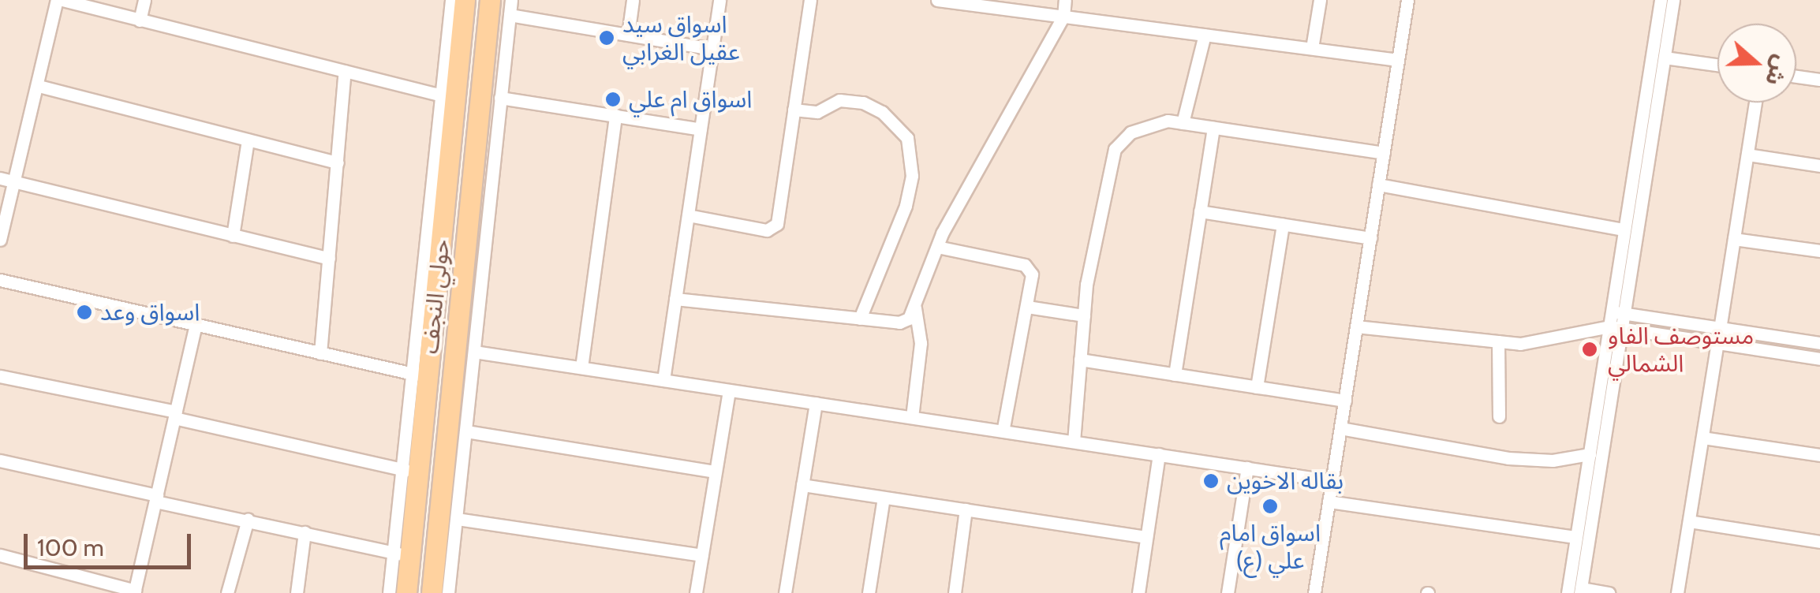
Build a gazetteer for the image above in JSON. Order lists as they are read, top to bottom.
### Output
{
  "streets": {
    "main road": ["حولي النجف"]
  },
  "places": [
    "اسواق سيد عقيل الغرابي",
    "اسواق ام علي",
    "اسواق وعد",
    "مستوصف الفاو الشمالي",
    "بقاله الاخوين",
    "اسواق امام علي (ع)"
  ],
  "scale_bar": "100 m",
  "north": "right"
}
